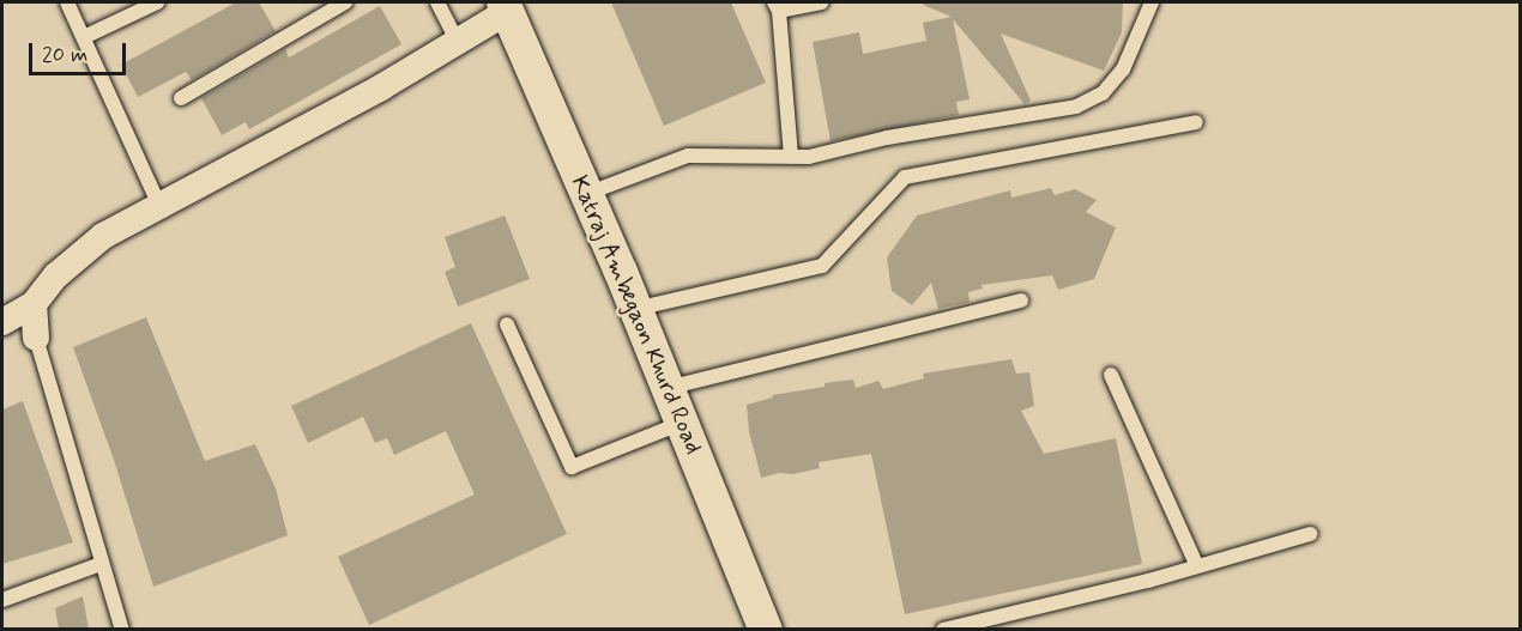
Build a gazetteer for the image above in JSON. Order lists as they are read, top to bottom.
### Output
{
  "streets": {
    "street": ["Katraj Ambegaon Khurd Road"]
  },
  "scale_bar": "20 m"
}
